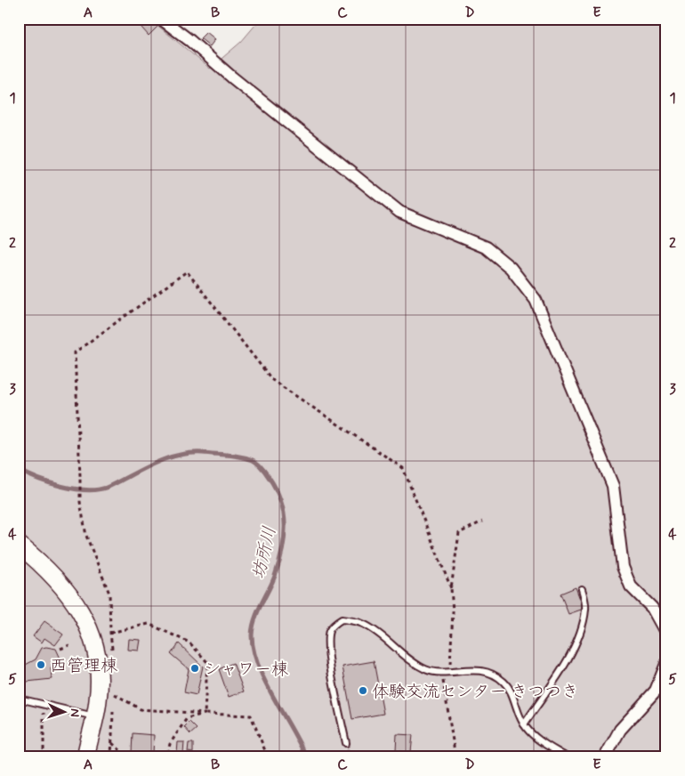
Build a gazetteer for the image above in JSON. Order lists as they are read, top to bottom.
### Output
{
  "water": ["坊所川"],
  "places": ["西管理棟", "シャワー棟", "体験交流センター きつつき"],
  "north": "right",
  "grid": {
    "columns": [
      "A",
      "B",
      "C",
      "D",
      "E"
    ],
    "rows": [
      "1",
      "2",
      "3",
      "4",
      "5"
    ]
  }
}
